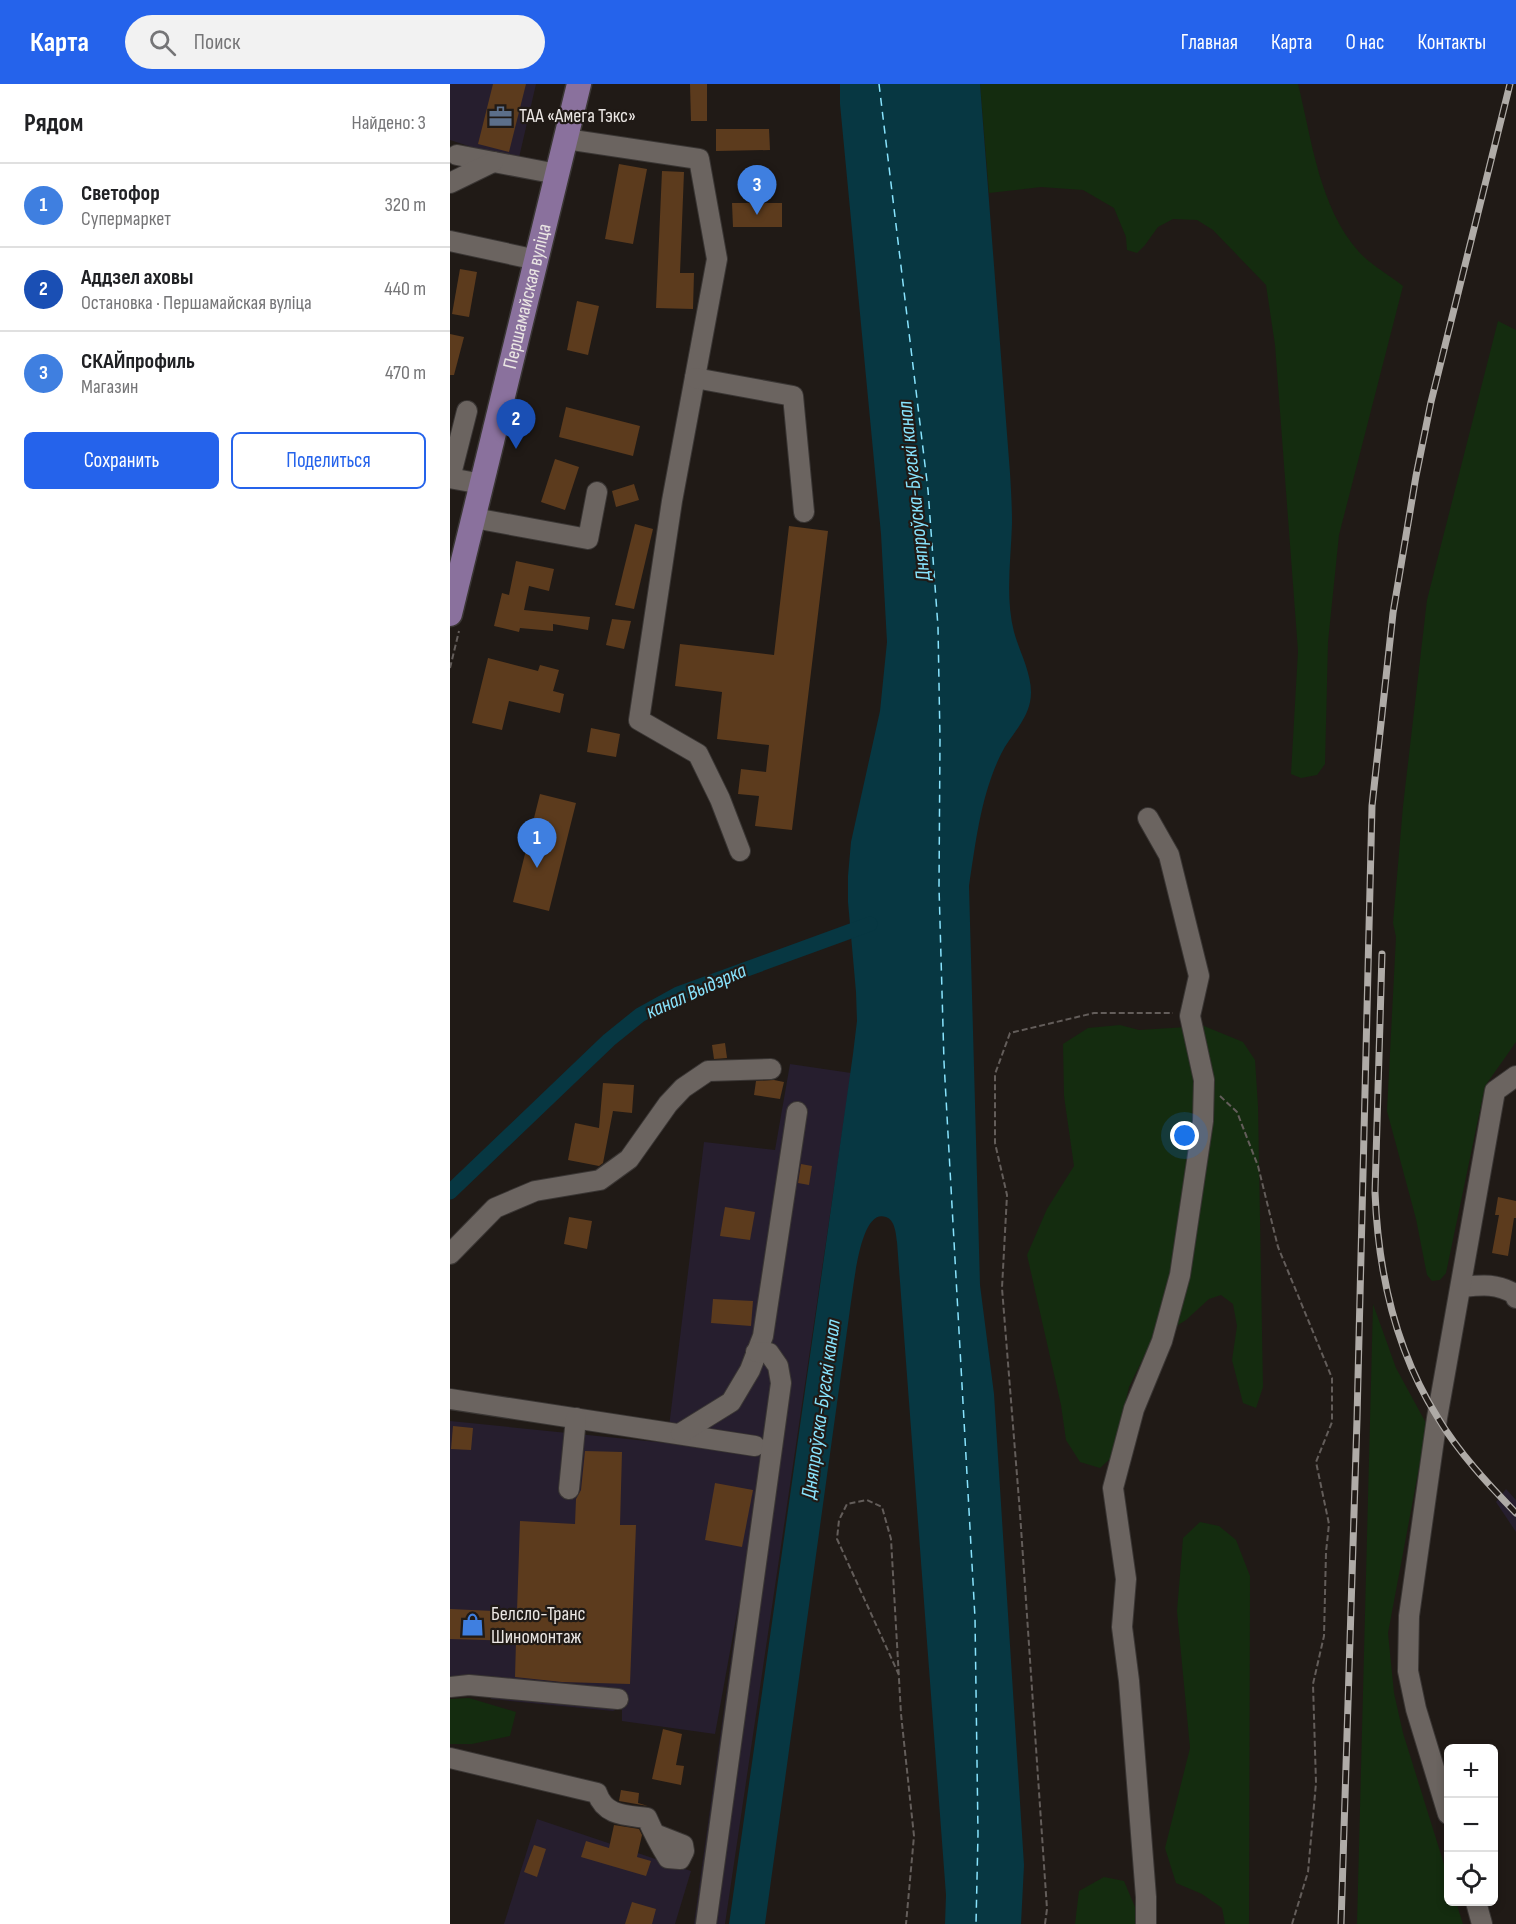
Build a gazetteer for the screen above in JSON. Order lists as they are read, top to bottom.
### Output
{
  "streets": {
    "main road": ["Першамайская вуліца"]
  },
  "water": ["Дняпроўска-Бугскі канал", "канал Выдэрка"],
  "places": {
    "office": ["ТАА «Амега Тэкс»"],
    "shop": ["Белсло-Транс Шиномонтаж"]
  },
  "page": {
    "header": "Карта",
    "search": "Поиск",
    "nav": [
      "Главная",
      "Карта",
      "О нас",
      "Контакты"
    ],
    "heading": ["Рядом", "Найдено: 3"],
    "list": [
      {
        "mark": "1",
        "name": "Светофор",
        "note": "Супермаркет",
        "value": "320 m"
      },
      {
        "mark": "2",
        "name": "Аддзел аховы",
        "note": "Остановка · Першамайская вуліца",
        "value": "440 m"
      },
      {
        "mark": "3",
        "name": "СКАЙпрофиль",
        "note": "Магазин",
        "value": "470 m"
      }
    ],
    "pins": ["3", "2", "1"],
    "buttons": ["Сохранить", "Поделиться"],
    "map_buttons": ["+", "−"]
  }
}
